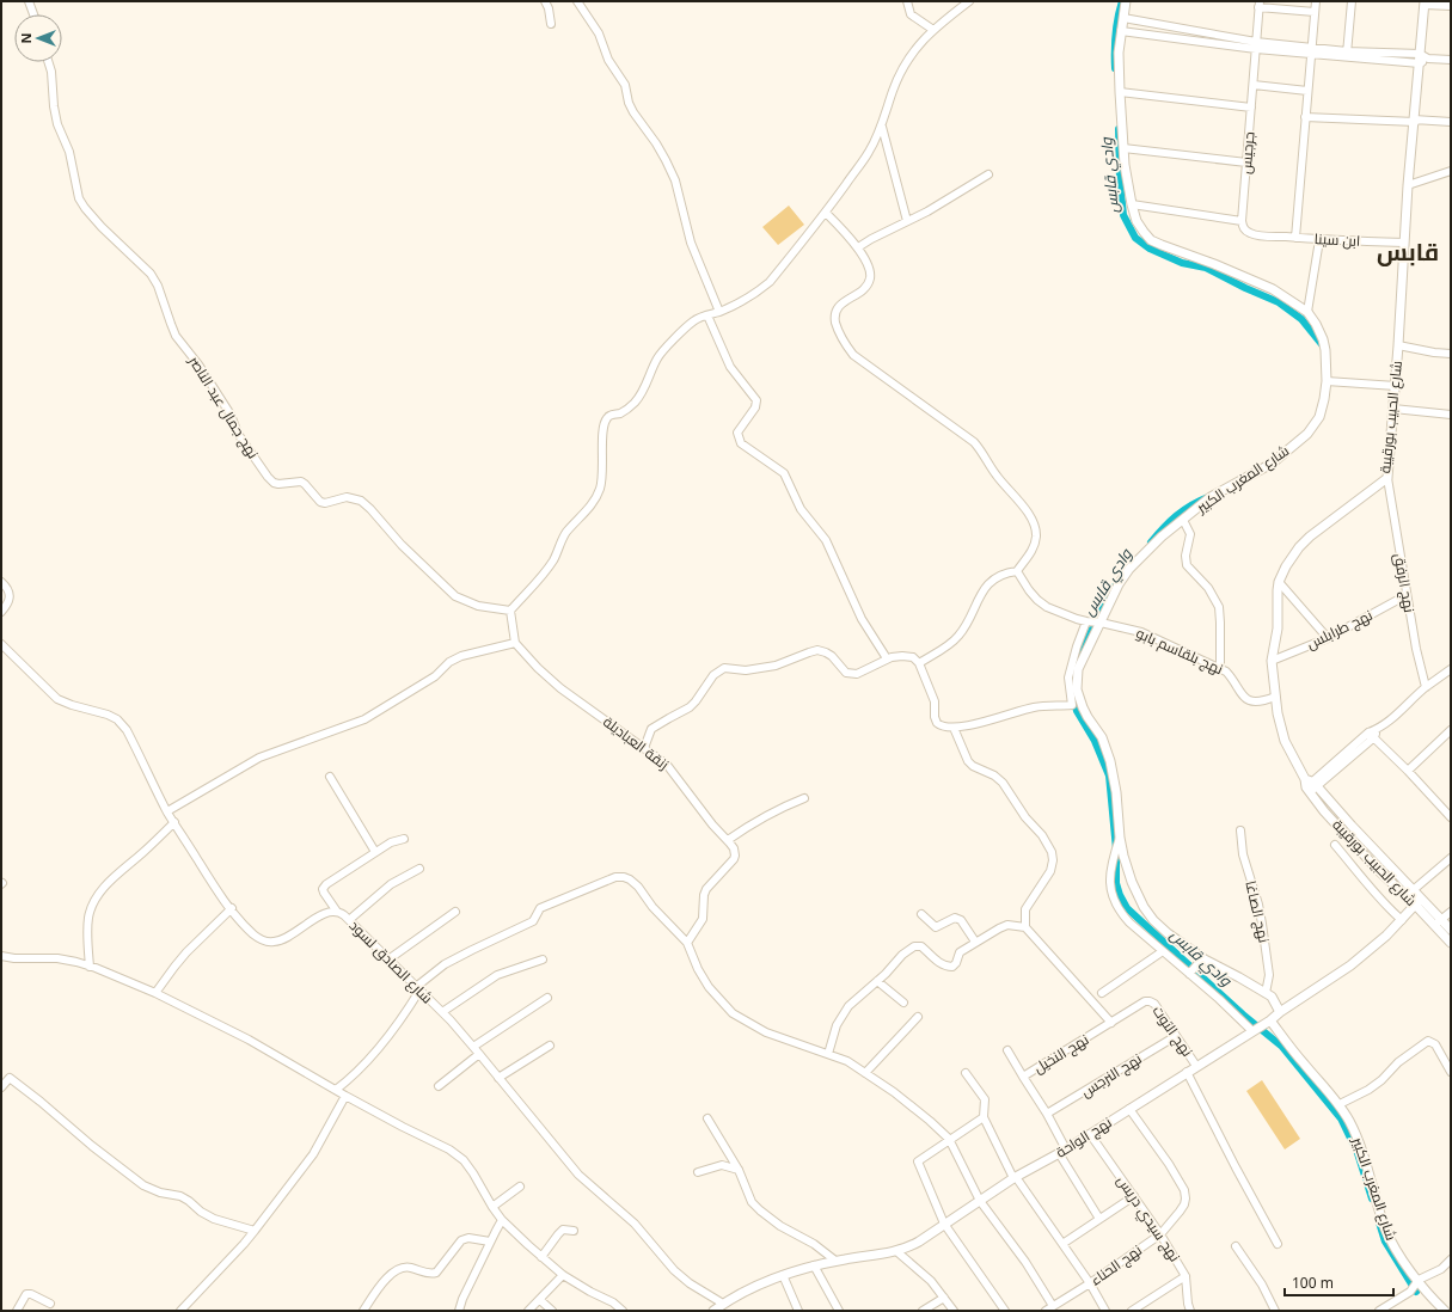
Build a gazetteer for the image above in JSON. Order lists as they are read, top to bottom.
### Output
{
  "streets": {
    "street": [
      "جرجيس",
      "ابن سينا",
      "نهج جمال عبد الناصر",
      "شارع الحبيب بورقيبة",
      "شارع المغرب الكبير",
      "نهج الرفق",
      "نهج طرابلس",
      "نهج بلقاسم بابو",
      "زنقة العباديلة",
      "نهج الصاغا",
      "شارع الصادق لسود",
      "نهج التوت",
      "نهج النخيل",
      "نهج النرجس",
      "نهج الواحة",
      "نهج سيدي دريس",
      "نهج الحناء"
    ]
  },
  "crossings": [
    ["جرجيس", "ابن سينا"],
    ["ابن سينا", "شارع الحبيب بورقيبة"],
    ["شارع الحبيب بورقيبة", "نهج الرفق"],
    ["شارع الحبيب بورقيبة", "نهج طرابلس"],
    ["شارع الحبيب بورقيبة", "نهج بلقاسم بابو"],
    ["شارع الحبيب بورقيبة", "نهج الواحة"],
    ["شارع المغرب الكبير", "نهج بلقاسم بابو"],
    ["شارع المغرب الكبير", "نهج الصاغا"],
    ["شارع المغرب الكبير", "نهج الواحة"],
    ["نهج الرفق", "نهج طرابلس"],
    ["شارع الصادق لسود", "نهج الواحة"],
    ["نهج التوت", "نهج النخيل"],
    ["نهج التوت", "نهج النرجس"],
    ["نهج التوت", "نهج الواحة"],
    ["نهج النخيل", "نهج النرجس"],
    ["نهج النخيل", "نهج الواحة"],
    ["نهج الواحة", "نهج سيدي دريس"],
    ["نهج الواحة", "نهج الحناء"],
    ["نهج سيدي دريس", "نهج الحناء"]
  ],
  "districts": ["قابس"],
  "water": ["وادي قابس"],
  "scale_bar": "100 m",
  "north": "left"
}
